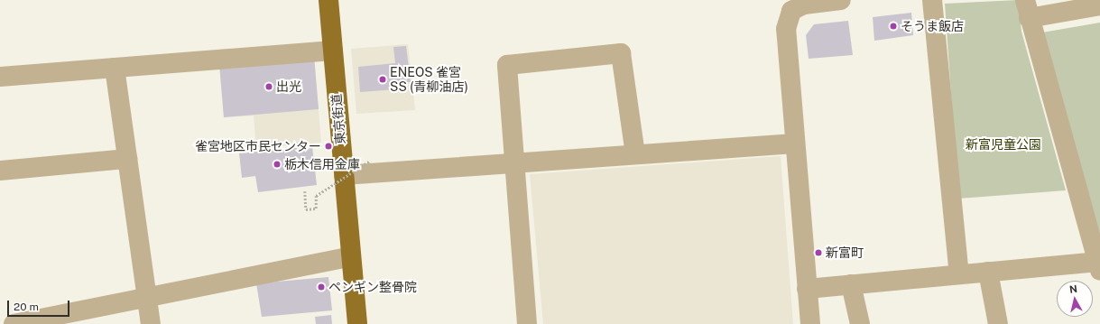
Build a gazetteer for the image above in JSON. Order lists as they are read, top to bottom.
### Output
{
  "streets": {
    "highway": ["東京街道"]
  },
  "parks": ["新富児童公園"],
  "places": [
    "そうま飯店",
    "ENEOS 雀宮 SS (青柳油店)",
    "出光",
    "雀宮地区市民センター",
    "栃木信用金庫",
    "新富町",
    "ペンギン整骨院"
  ],
  "scale_bar": "20 m",
  "north": "top"
}
